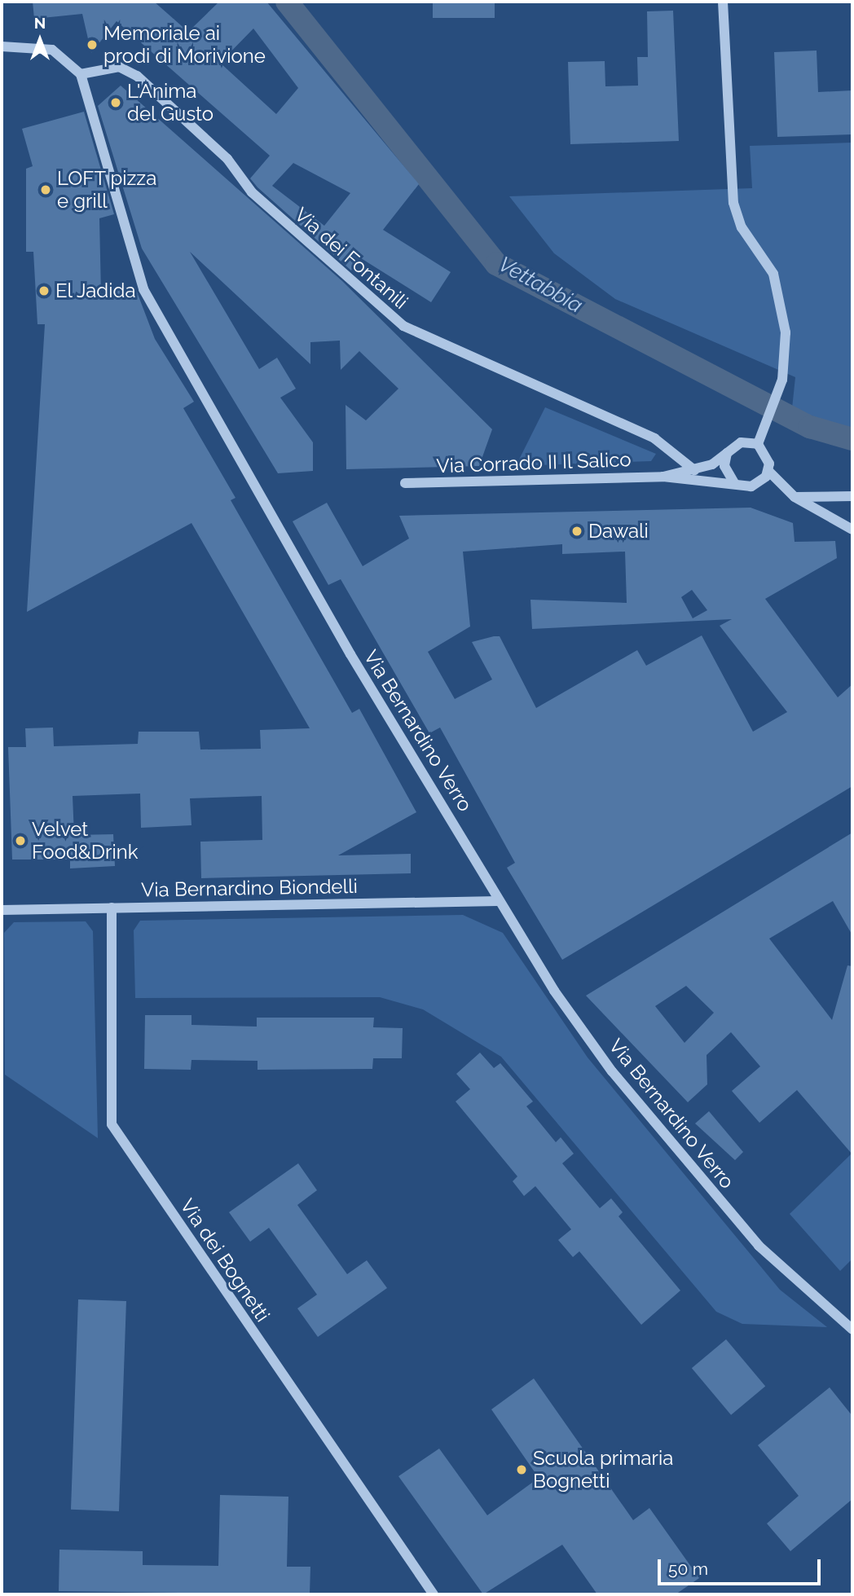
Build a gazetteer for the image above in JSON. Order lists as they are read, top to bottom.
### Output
{
  "streets": {
    "street": [
      "Via dei Fontanili",
      "Via Corrado II Il Salico",
      "Via Bernardino Verro",
      "Via Bernardino Biondelli",
      "Via dei Bognetti"
    ]
  },
  "crossings": [
    ["Via dei Fontanili", "Via Corrado II Il Salico"],
    ["Via dei Fontanili", "Via Bernardino Verro"],
    ["Via Bernardino Verro", "Via Bernardino Biondelli"],
    ["Via Bernardino Biondelli", "Via dei Bognetti"]
  ],
  "water": ["Vettabbia"],
  "places": [
    "Memoriale ai prodi di Morivione",
    "L'Anima del Gusto",
    "LOFT pizza e grill",
    "El Jadida",
    "Dawali",
    "Velvet Food&Drink",
    "Scuola primaria Bognetti"
  ],
  "scale_bar": "50 m",
  "north": "top"
}
